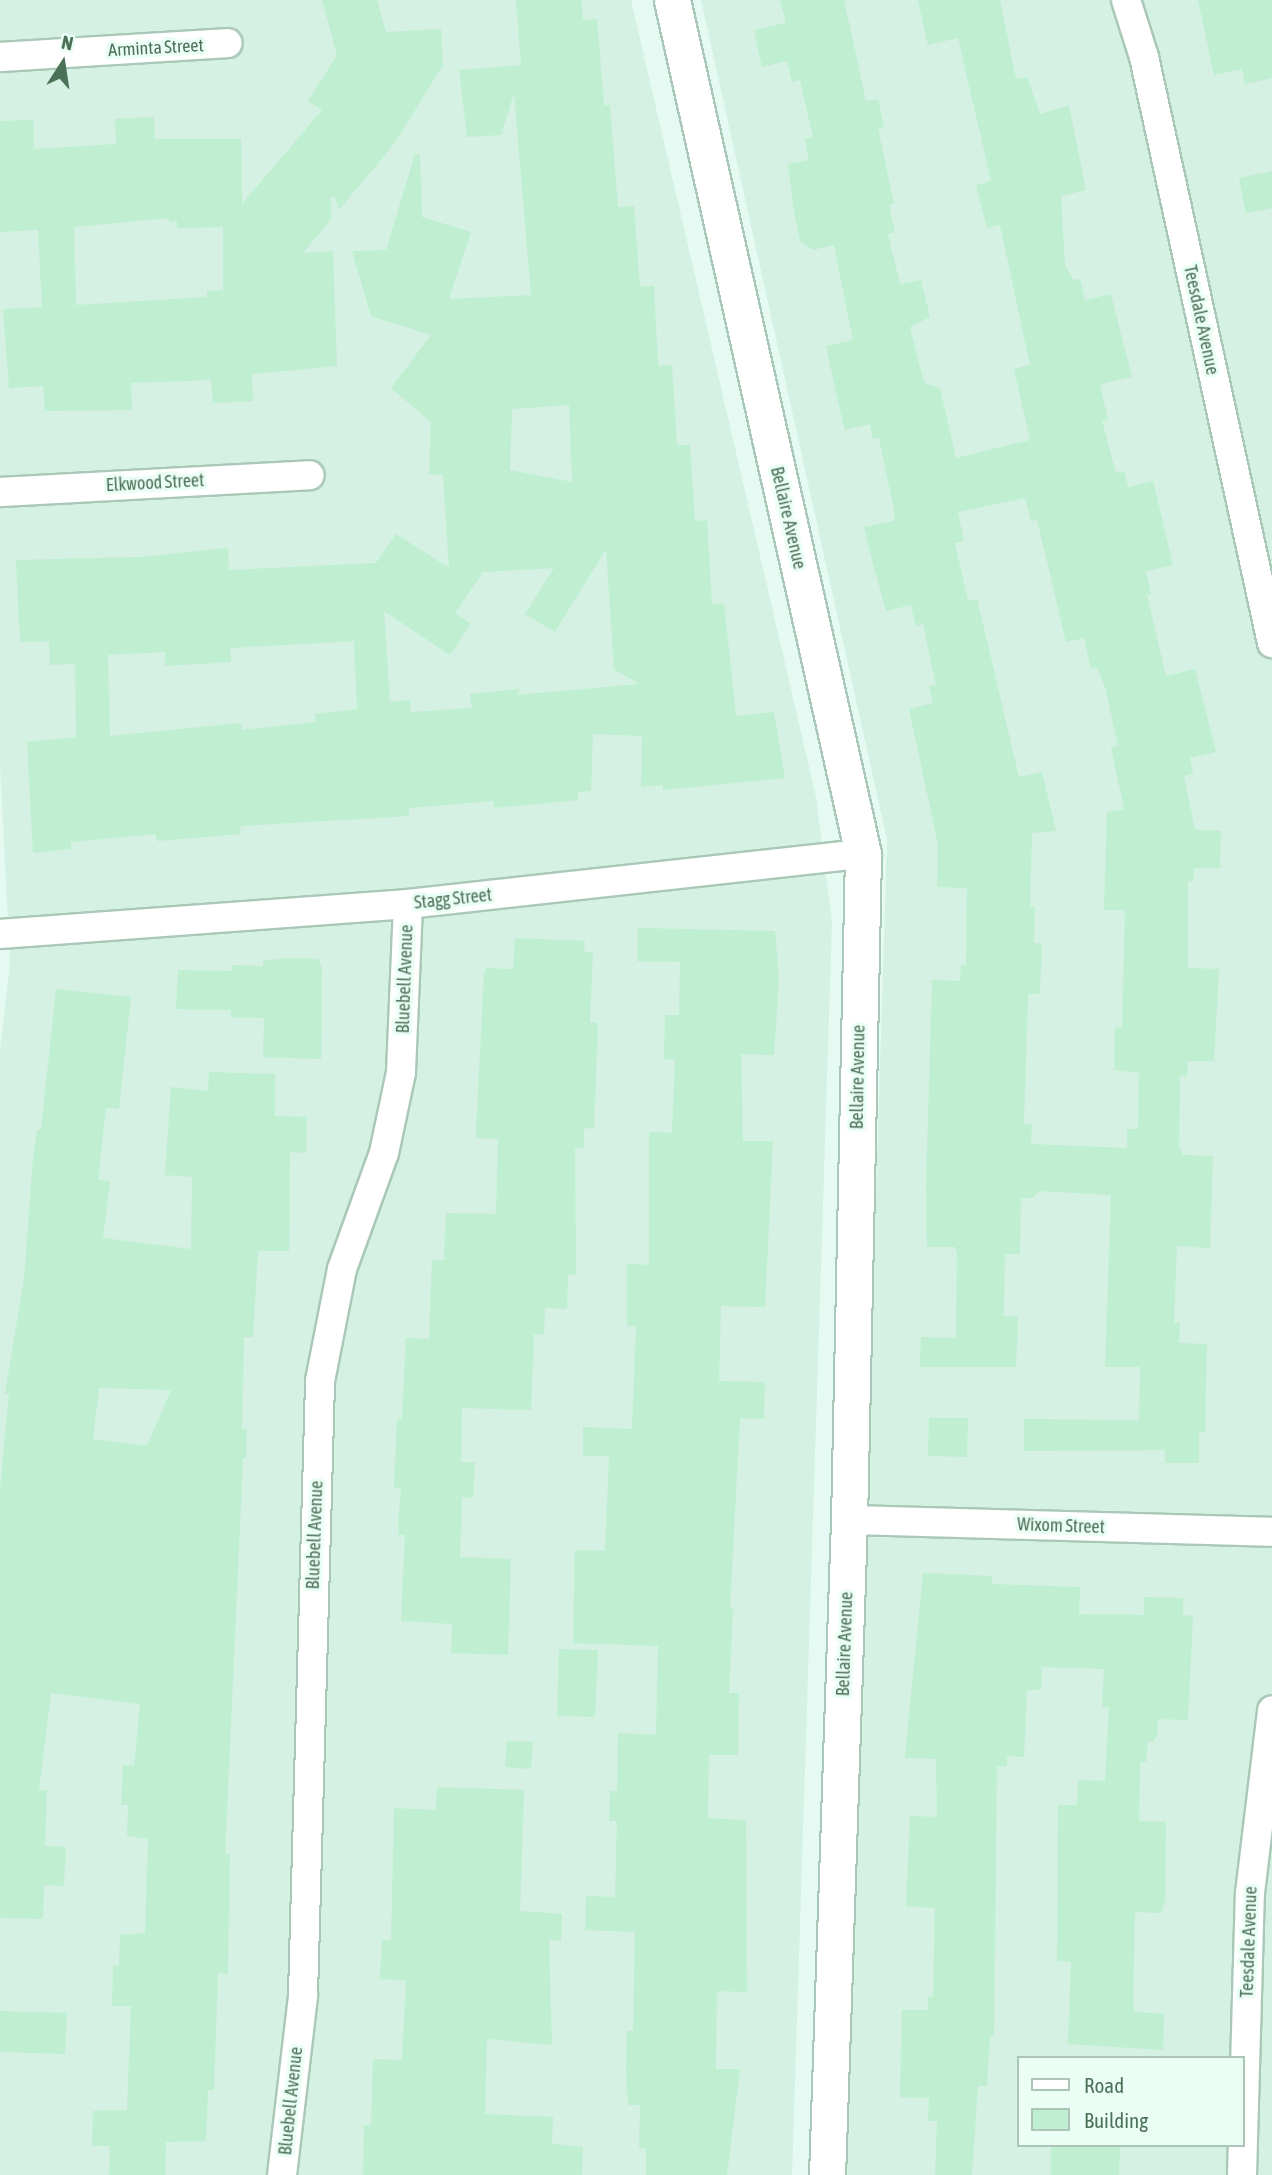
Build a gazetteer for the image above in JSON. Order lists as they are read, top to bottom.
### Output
{
  "streets": {
    "street": [
      "Arminta Street",
      "Teesdale Avenue",
      "Elkwood Street",
      "Bellaire Avenue",
      "Stagg Street",
      "Bluebell Avenue",
      "Wixom Street"
    ]
  },
  "crossings": [
    ["Bellaire Avenue", "Stagg Street"],
    ["Bellaire Avenue", "Wixom Street"],
    ["Stagg Street", "Bluebell Avenue"]
  ],
  "legend": ["Road", "Building"],
  "north": "top"
}
